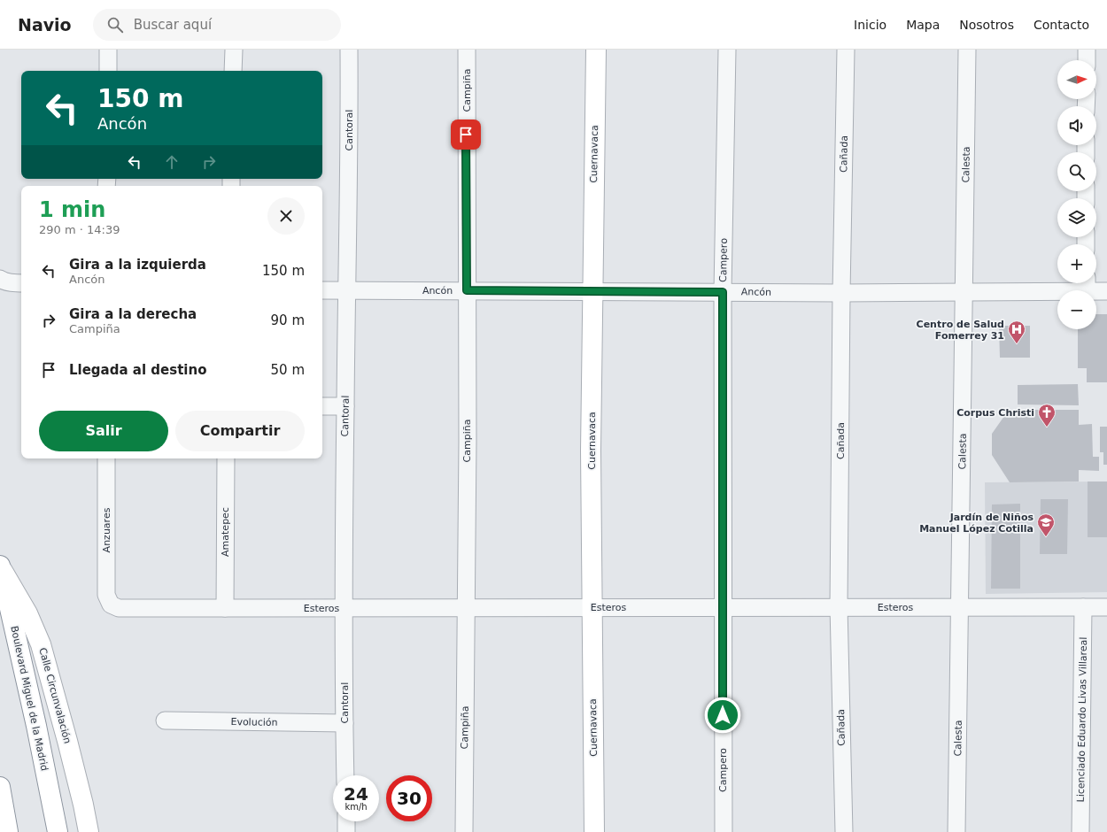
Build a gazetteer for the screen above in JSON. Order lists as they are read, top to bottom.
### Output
{
  "streets": {
    "main road": ["Cuernavaca", "Calle Circunvalación", "Boulevard Miguel de la Madrid"],
    "street": [
      "Campiña",
      "Cantoral",
      "Cañada",
      "Calesta",
      "Campero",
      "Ancón",
      "Anzuares",
      "Amatepec",
      "Esteros",
      "Licenciado Eduardo Livas Villareal",
      "Evolución"
    ]
  },
  "crossings": [
    ["Campiña", "Ancón"],
    ["Campiña", "Esteros"],
    ["Cantoral", "Ancón"],
    ["Cantoral", "Esteros"],
    ["Cantoral", "Evolución"],
    ["Cuernavaca", "Ancón"],
    ["Cuernavaca", "Esteros"],
    ["Cañada", "Ancón"],
    ["Cañada", "Esteros"],
    ["Calesta", "Ancón"],
    ["Calesta", "Esteros"],
    ["Campero", "Ancón"],
    ["Campero", "Esteros"],
    ["Anzuares", "Esteros"],
    ["Amatepec", "Esteros"],
    ["Esteros", "Licenciado Eduardo Livas Villareal"],
    ["Calle Circunvalación", "Boulevard Miguel de la Madrid"]
  ],
  "places": {
    "hospital": ["Centro de Salud Fomerrey 31"],
    "church": ["Corpus Christi"],
    "school or university": ["Jardín de Niños Manuel López Cotilla"]
  },
  "north": "right",
  "page": {
    "header": "Navio",
    "search": "Buscar aquí",
    "nav": [
      "Inicio",
      "Mapa",
      "Nosotros",
      "Contacto"
    ],
    "map_buttons": ["+", "−"],
    "turn": ["150 m", "Ancón"],
    "heading": ["1 min", "290 m · 14:39"],
    "list": [
      {
        "name": "Gira a la izquierda",
        "note": "Ancón",
        "value": "150 m"
      },
      {
        "name": "Gira a la derecha",
        "note": "Campiña",
        "value": "90 m"
      },
      {
        "name": "Llegada al destino",
        "value": "50 m"
      }
    ],
    "buttons": ["Salir", "Compartir"],
    "speed": "24 km/h",
    "limit": "30"
  }
}
